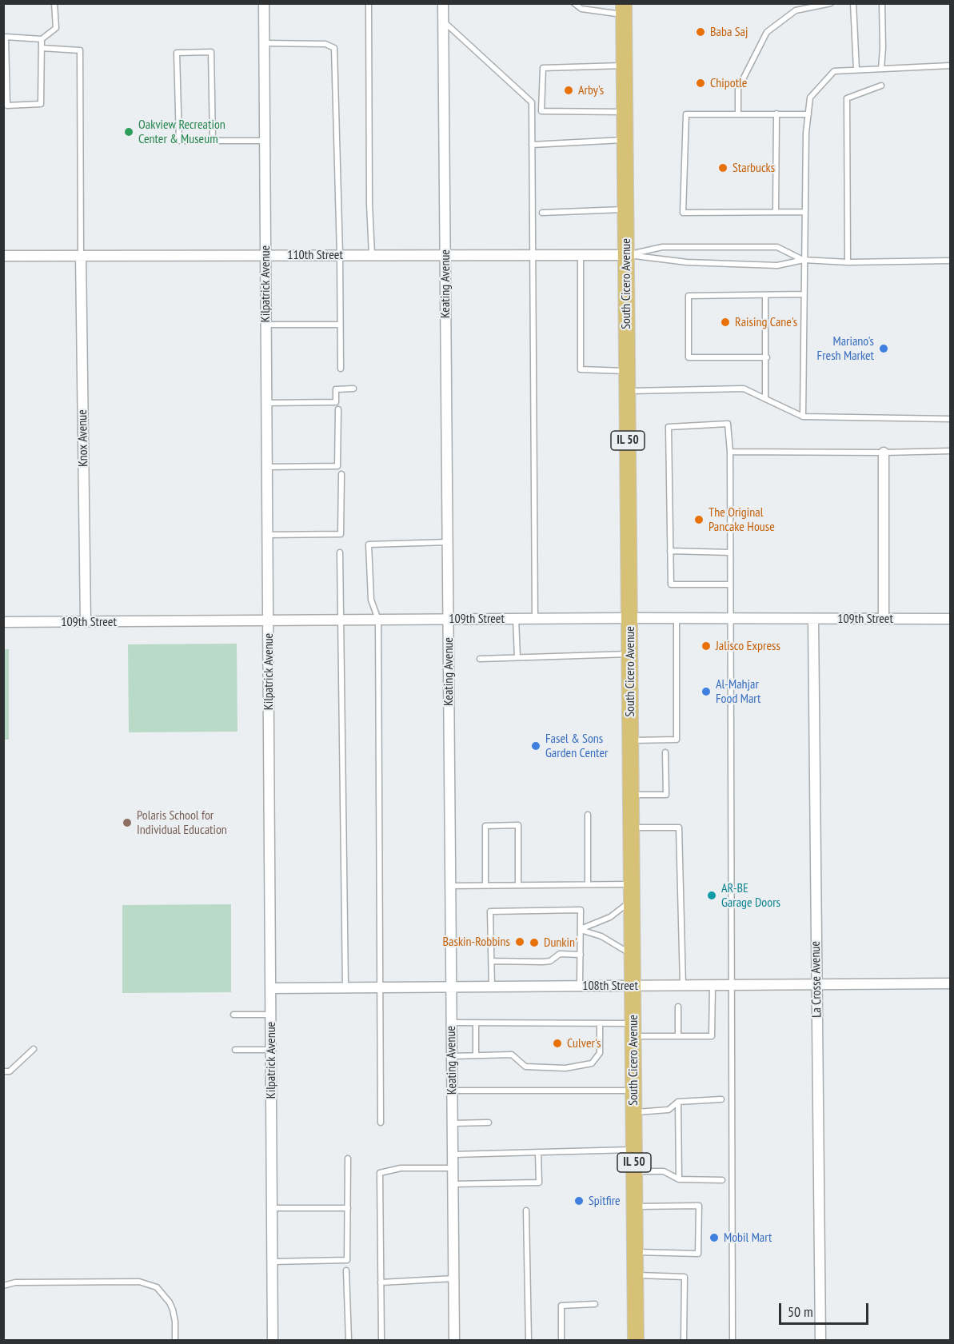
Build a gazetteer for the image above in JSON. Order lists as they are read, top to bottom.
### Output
{
  "streets": {
    "main road": ["South Cicero Avenue", "IL 50"],
    "street": [
      "110th Street",
      "Kilpatrick Avenue",
      "Keating Avenue",
      "Knox Avenue",
      "109th Street",
      "La Crosse Avenue",
      "108th Street"
    ]
  },
  "crossings": [
    ["110th Street", "Kilpatrick Avenue"],
    ["110th Street", "Keating Avenue"],
    ["110th Street", "South Cicero Avenue"],
    ["110th Street", "Knox Avenue"],
    ["Kilpatrick Avenue", "109th Street"],
    ["Kilpatrick Avenue", "108th Street"],
    ["Keating Avenue", "109th Street"],
    ["Keating Avenue", "108th Street"],
    ["South Cicero Avenue", "109th Street"],
    ["South Cicero Avenue", "108th Street"],
    ["Knox Avenue", "109th Street"],
    ["109th Street", "La Crosse Avenue"],
    ["La Crosse Avenue", "108th Street"]
  ],
  "places": [
    "Baba Saj",
    "Chipotle",
    "Arby's",
    "Oakview Recreation Center & Museum",
    "Starbucks",
    "Raising Cane's",
    "Mariano's Fresh Market",
    "The Original Pancake House",
    "Jalisco Express",
    "Al-Mahjar Food Mart",
    "Fasel & Sons Garden Center",
    "Polaris School for Individual Education",
    "AR-BE Garage Doors",
    "Baskin-Robbins",
    "Dunkin'",
    "Culver's",
    "Spitfire",
    "Mobil Mart"
  ],
  "scale_bar": "50 m"
}
